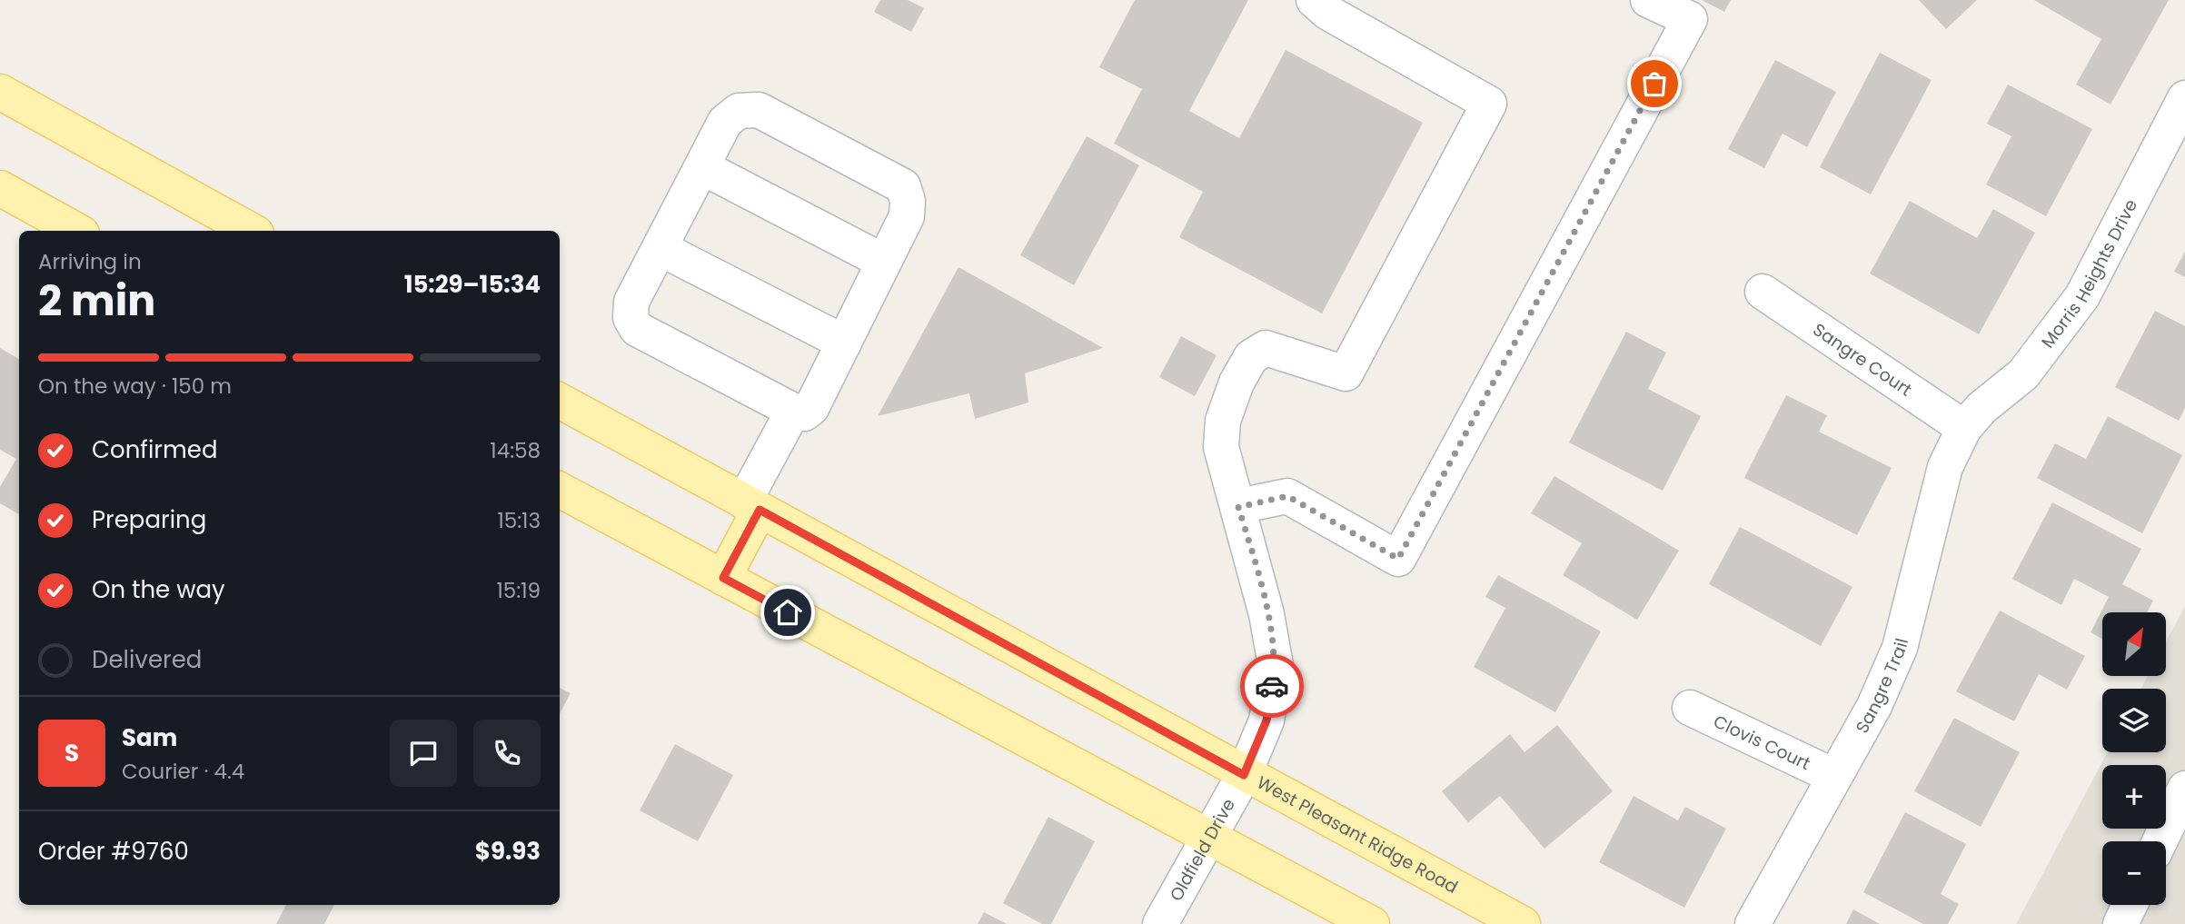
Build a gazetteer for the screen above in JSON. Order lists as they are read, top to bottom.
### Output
{
  "streets": {
    "main road": ["West Pleasant Ridge Road"],
    "street": [
      "Morris Heights Drive",
      "Sangre Court",
      "Sangre Trail",
      "Clovis Court",
      "Oldfield Drive"
    ]
  },
  "crossings": [
    ["Morris Heights Drive", "Sangre Court"],
    ["Morris Heights Drive", "Sangre Trail"],
    ["Sangre Court", "Sangre Trail"],
    ["Sangre Trail", "Clovis Court"],
    ["West Pleasant Ridge Road", "Oldfield Drive"]
  ],
  "north": "top right",
  "page": {
    "heading": ["2 min", "Arriving in", "15:29–15:34"],
    "panel": [
      "Sam",
      "Courier · 4.4",
      "Order #9760",
      "$9.93"
    ],
    "bar": "On the way · 150 m",
    "list": [
      ["Confirmed", "14:58"],
      ["Preparing", "15:13"],
      ["On the way", "15:19"],
      "Delivered"
    ],
    "map_buttons": ["+", "−"],
    "round": "S"
  }
}
